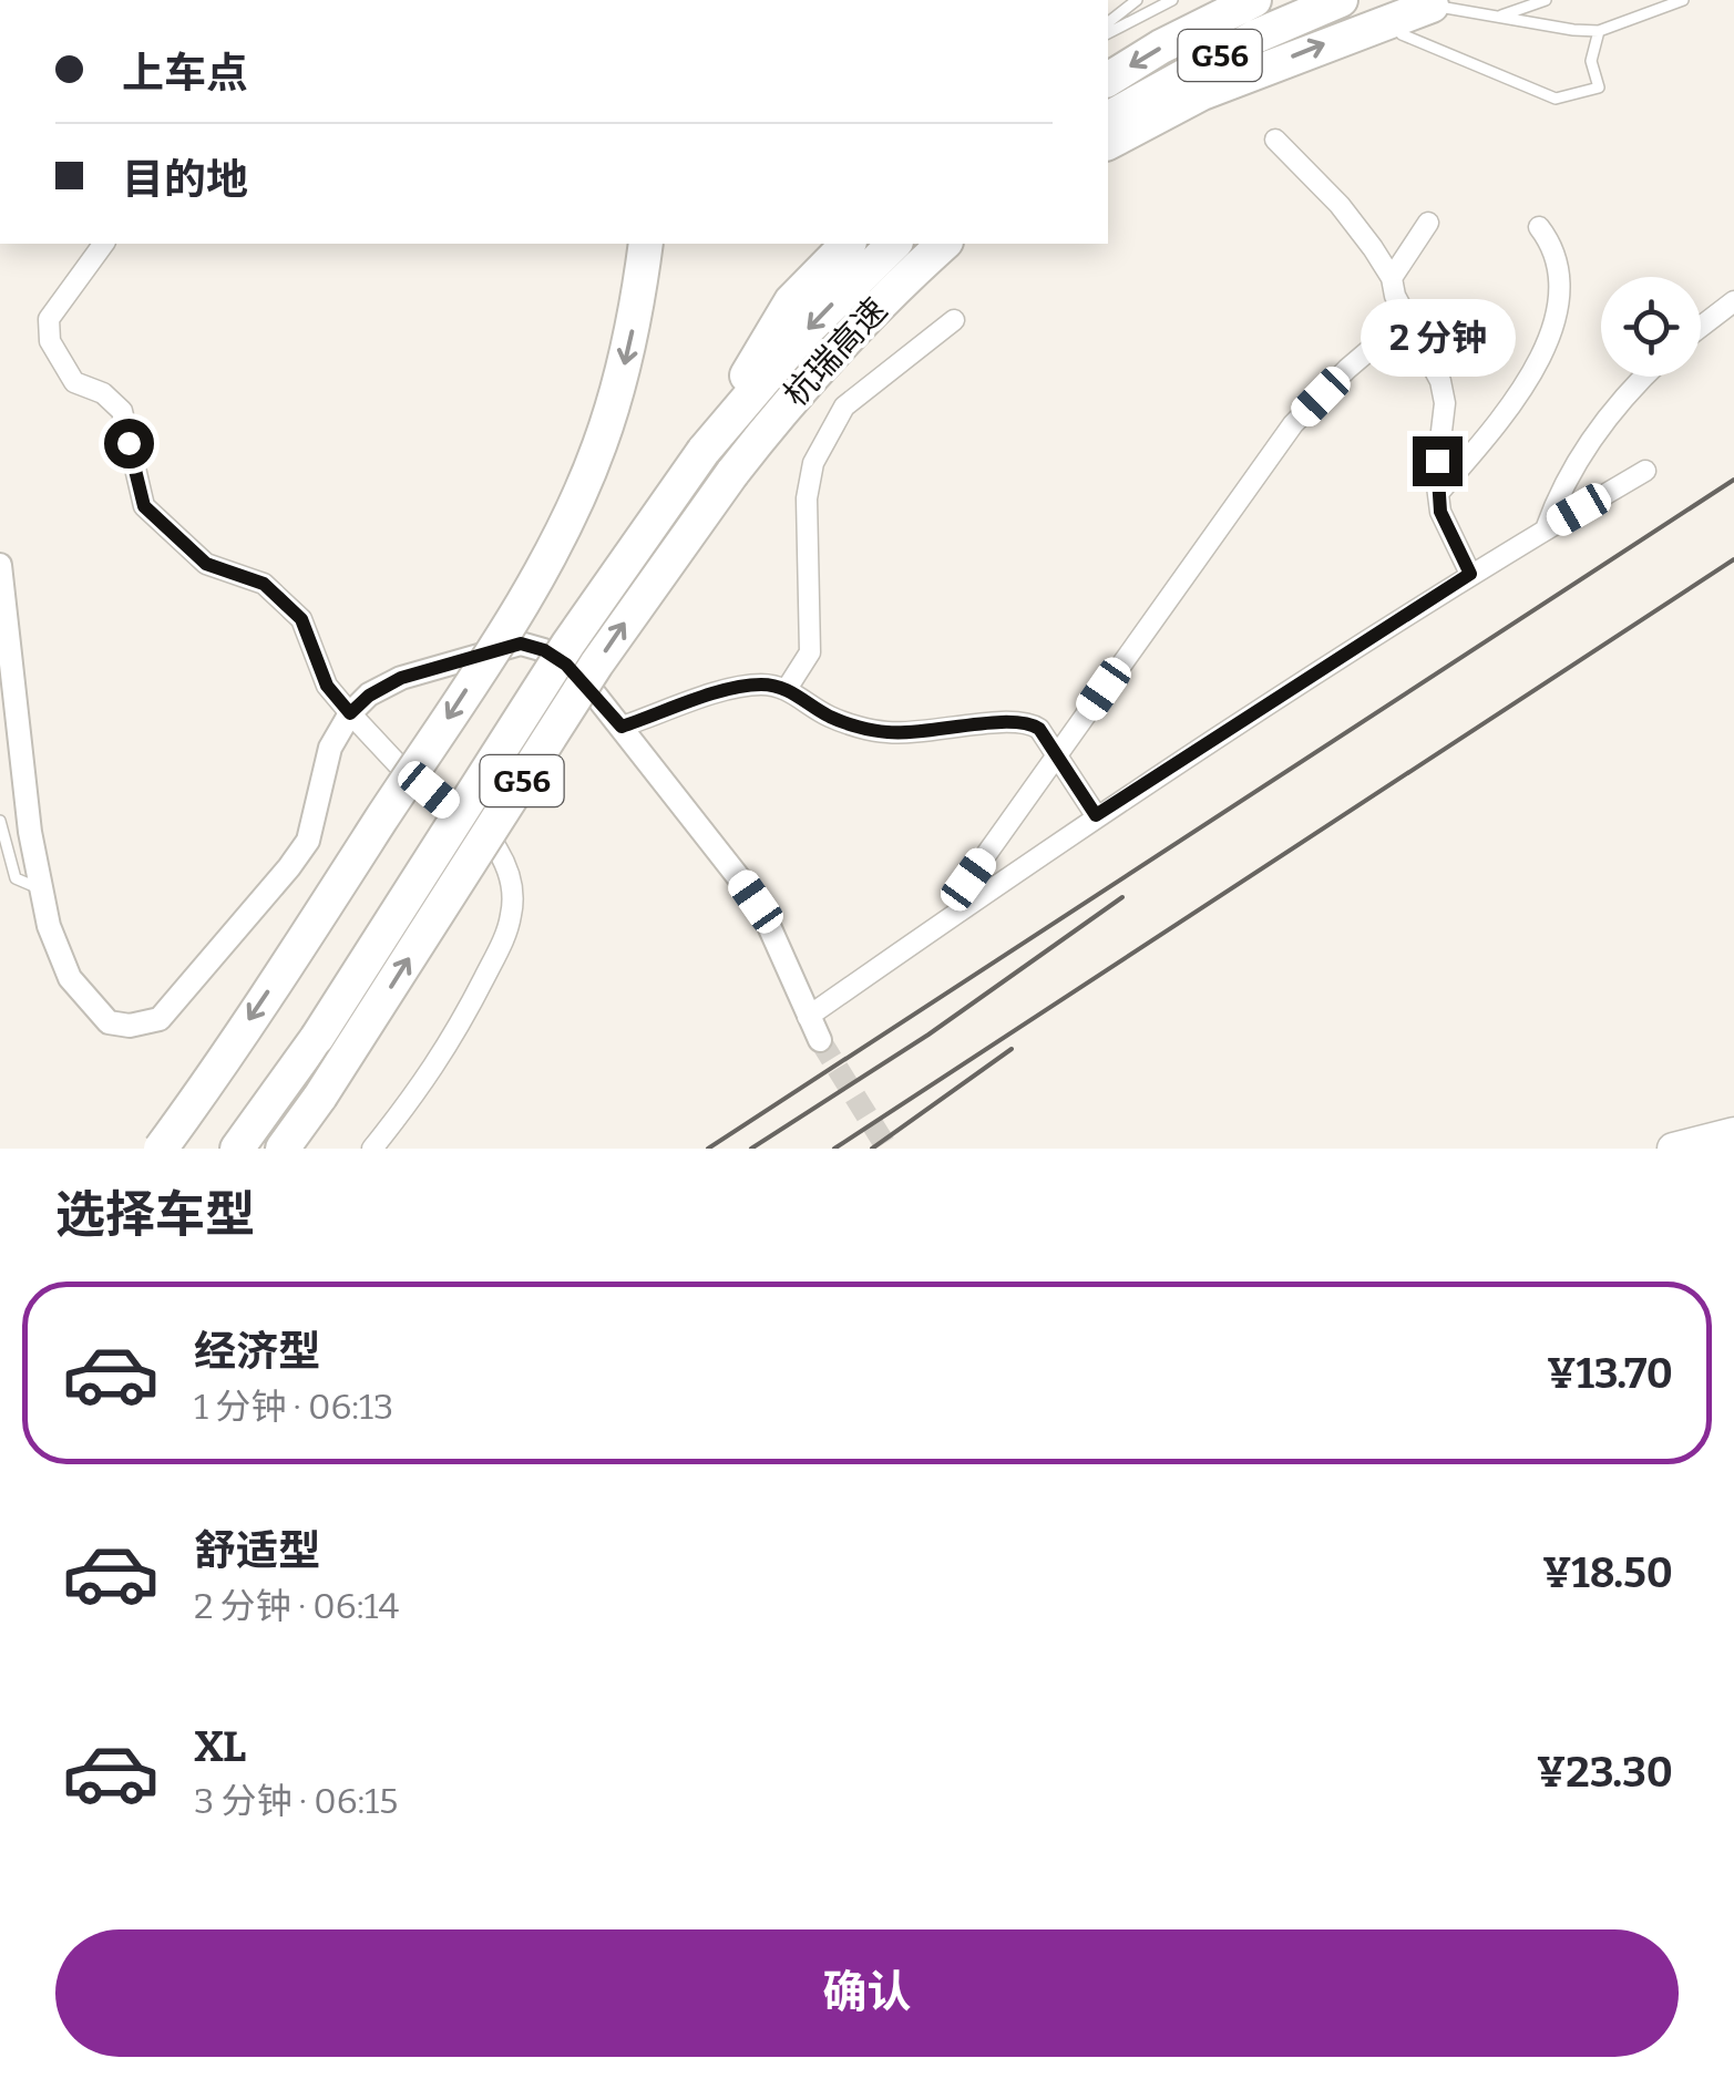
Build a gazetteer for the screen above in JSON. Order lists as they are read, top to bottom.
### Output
{
  "streets": {
    "highway": ["G56", "杭瑞高速"]
  },
  "crossings": [
    ["G56", "杭瑞高速"]
  ],
  "page": {
    "banner": ["上车点", "目的地"],
    "bubble": "2 分钟",
    "heading": "选择车型",
    "list": [
      {
        "name": "经济型",
        "note": "1 分钟 · 06:13",
        "value": "¥13.70"
      },
      {
        "name": "舒适型",
        "note": "2 分钟 · 06:14",
        "value": "¥18.50"
      },
      {
        "name": "XL",
        "note": "3 分钟 · 06:15",
        "value": "¥23.30"
      }
    ],
    "buttons": "确认"
  }
}
